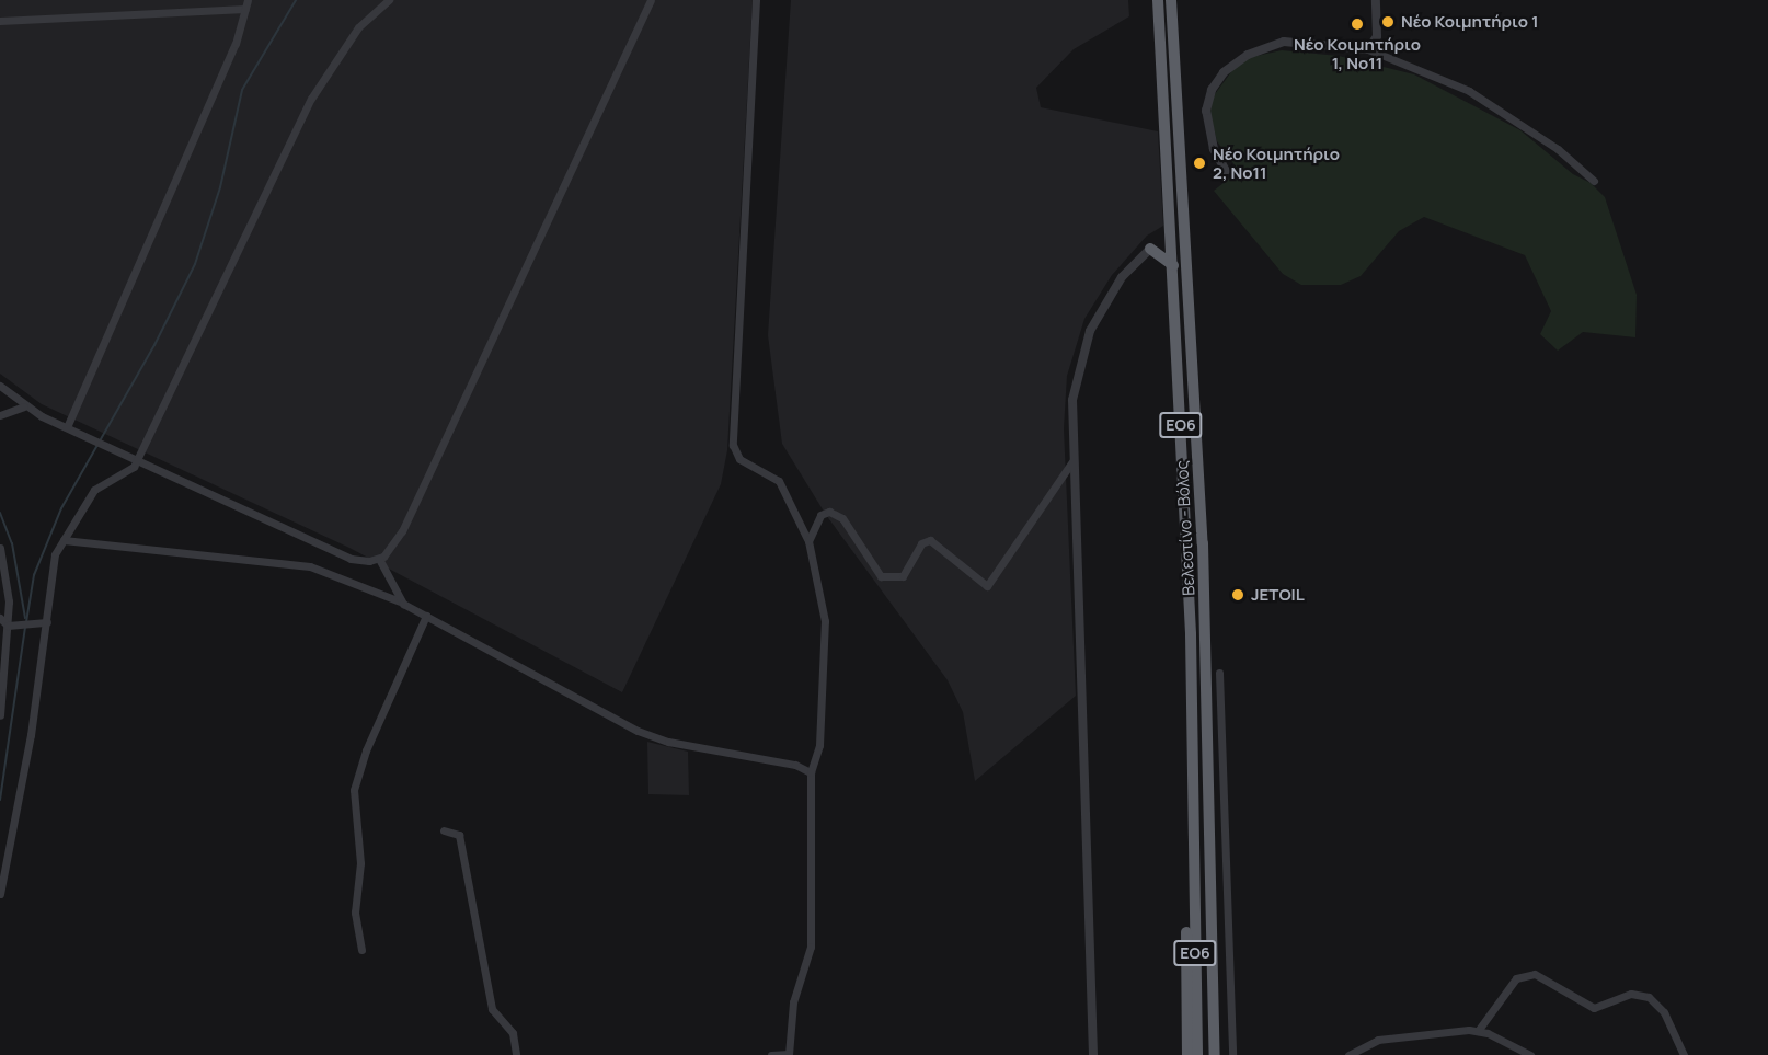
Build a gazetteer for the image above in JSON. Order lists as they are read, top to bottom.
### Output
{
  "streets": {
    "highway": ["ΕΟ6", "Βελεστίνο - Βόλος"]
  },
  "places": [
    "Νέο Κοιμητήριο 1",
    "Νέο Κοιμητήριο 1, Νο11",
    "Νέο Κοιμητήριο 2, Νο11",
    "JETOIL"
  ]
}
